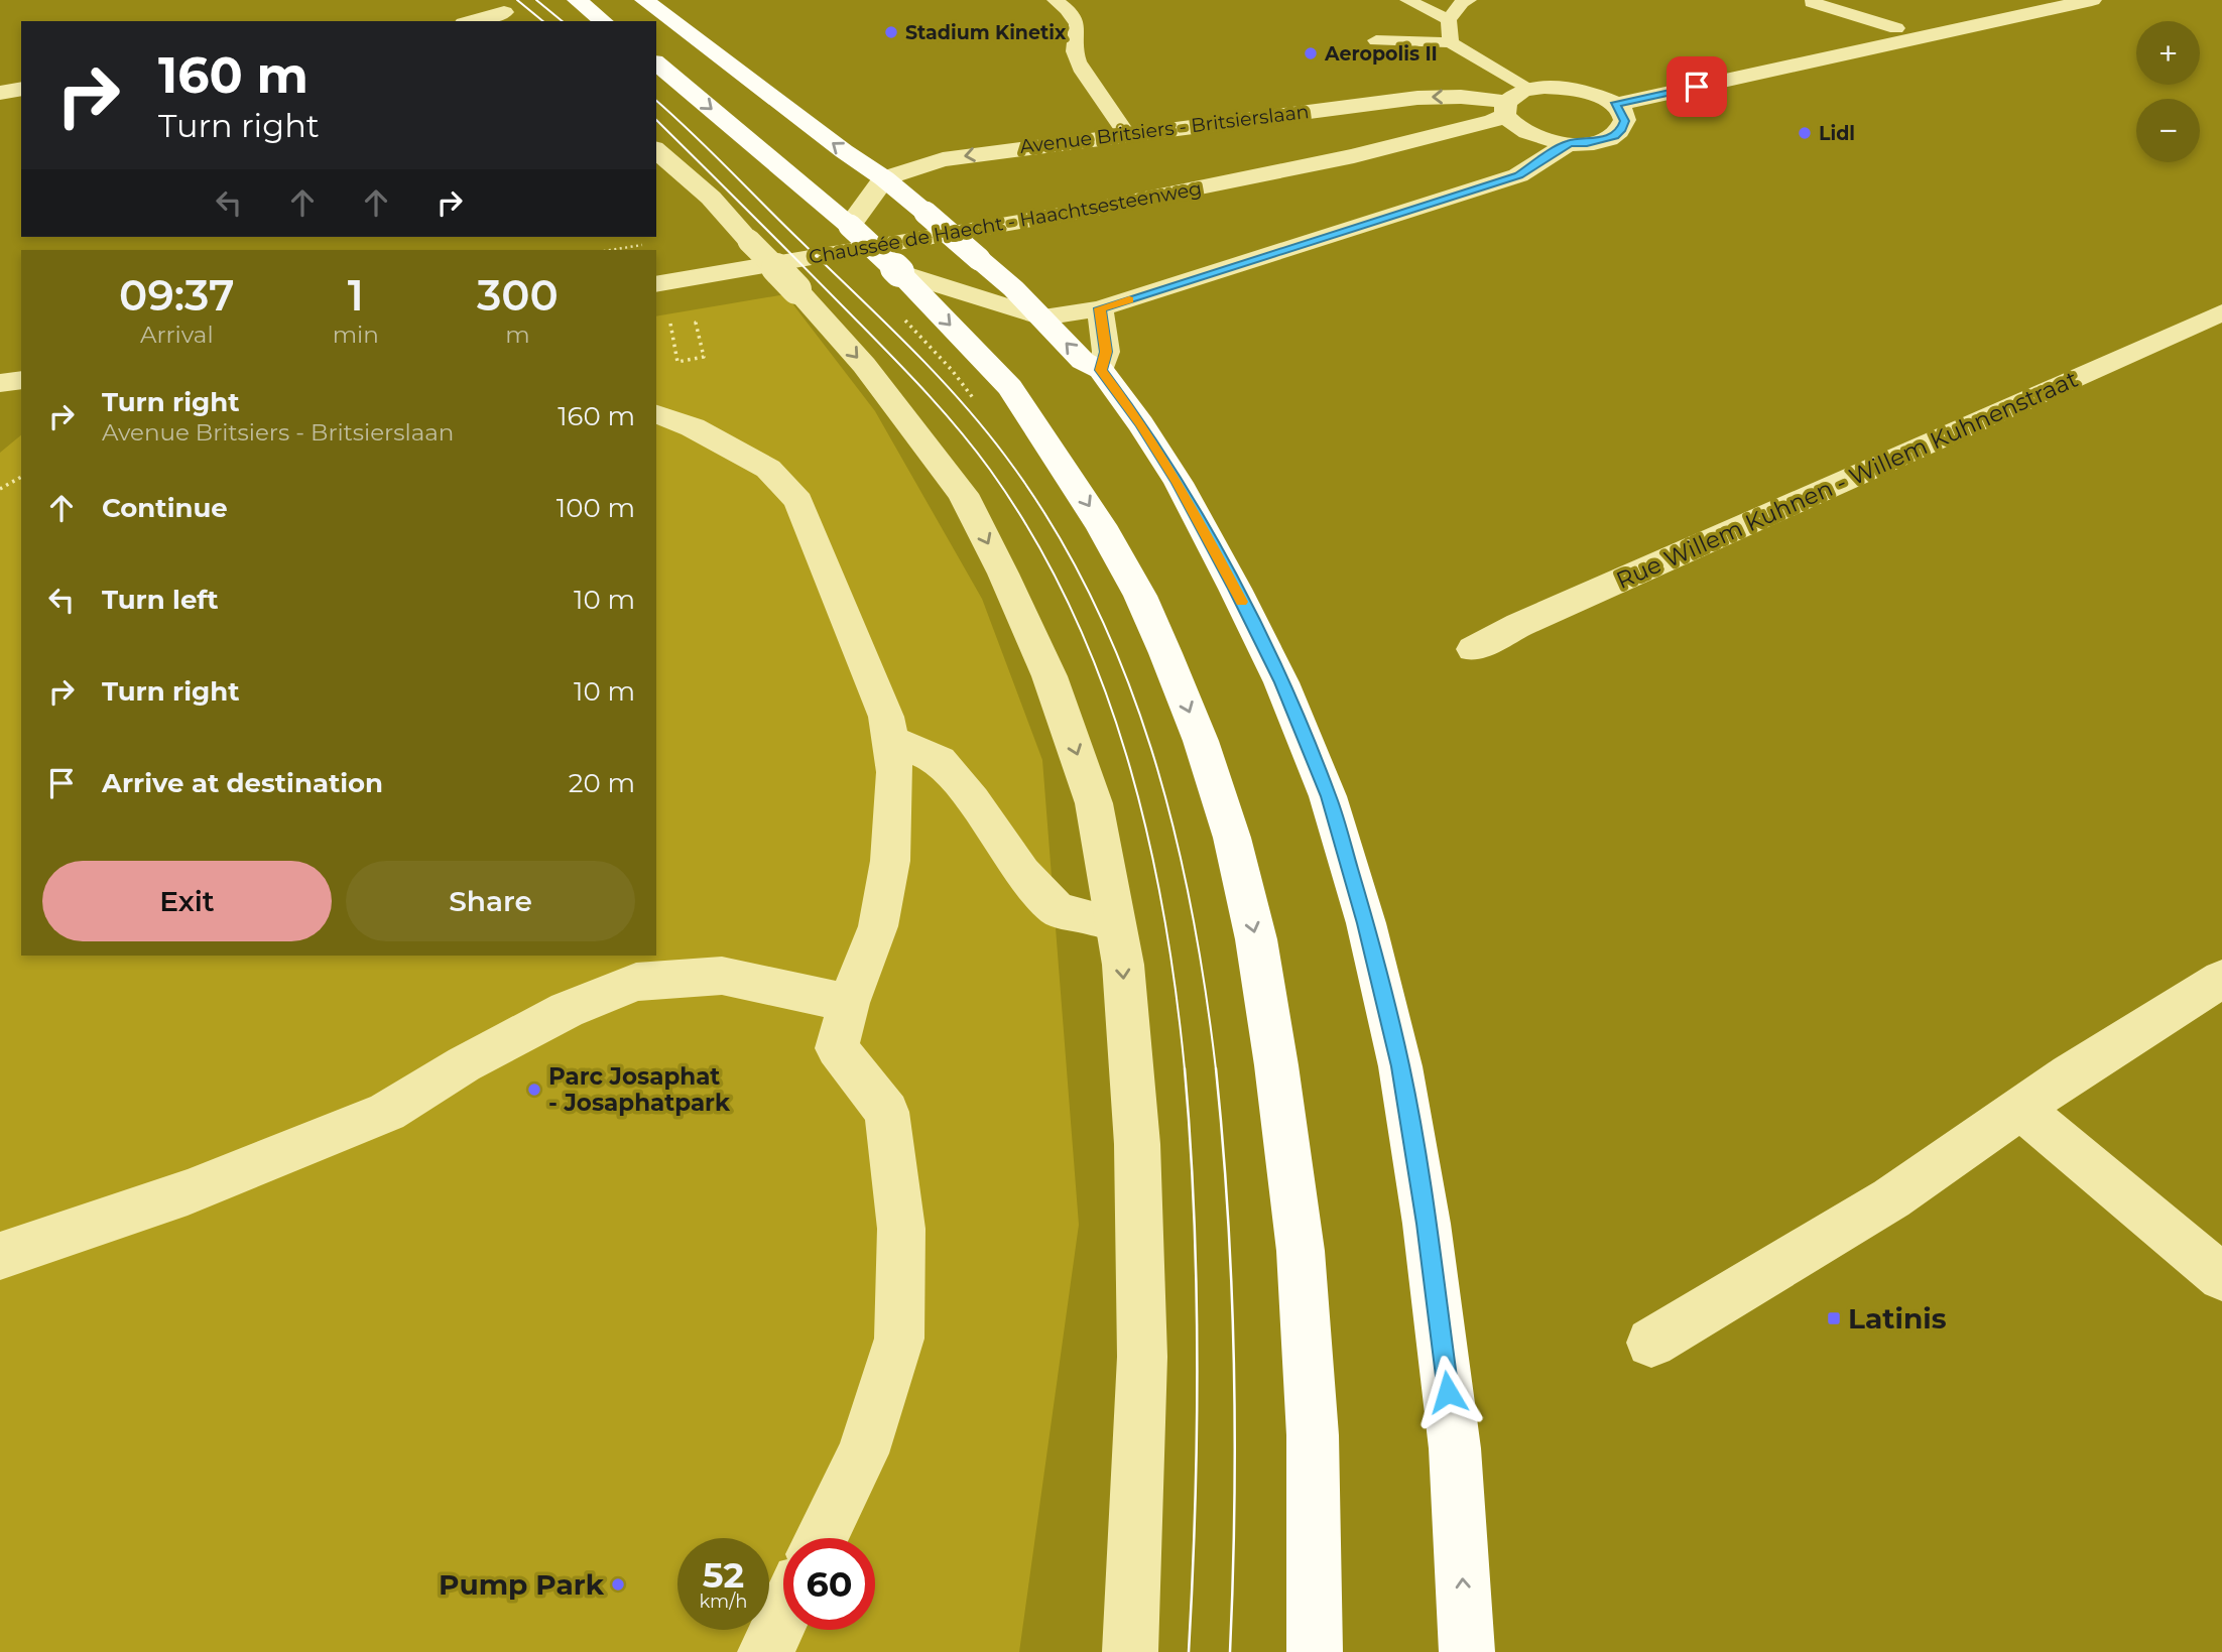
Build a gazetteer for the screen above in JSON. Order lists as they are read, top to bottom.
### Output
{
  "streets": {
    "street": ["Avenue Britsiers - Britsierslaan", "Chaussée de Haecht - Haachtsesteenweg", "Rue Willem Kuhnen - Willem Kuhnenstraat"]
  },
  "crossings": [
    ["Avenue Britsiers - Britsierslaan", "Chaussée de Haecht - Haachtsesteenweg"]
  ],
  "places": {
    "other": [
      "Stadium Kinetix",
      "Aeropolis II",
      "Lidl",
      "Parc Josaphat - Josaphatpark",
      "Pump Park"
    ],
    "transit": ["Latinis"]
  },
  "page": {
    "map_buttons": ["+", "−"],
    "turn": ["160 m", "Turn right"],
    "eta": [
      "09:37",
      "Arrival",
      "1",
      "min",
      "300",
      "m"
    ],
    "list": [
      {
        "name": "Turn right",
        "note": "Avenue Britsiers - Britsierslaan",
        "value": "160 m"
      },
      {
        "name": "Continue",
        "value": "100 m"
      },
      {
        "name": "Turn left",
        "value": "10 m"
      },
      {
        "name": "Turn right",
        "value": "10 m"
      },
      {
        "name": "Arrive at destination",
        "value": "20 m"
      }
    ],
    "buttons": ["Exit", "Share"],
    "speed": "52 km/h",
    "limit": "60"
  }
}
